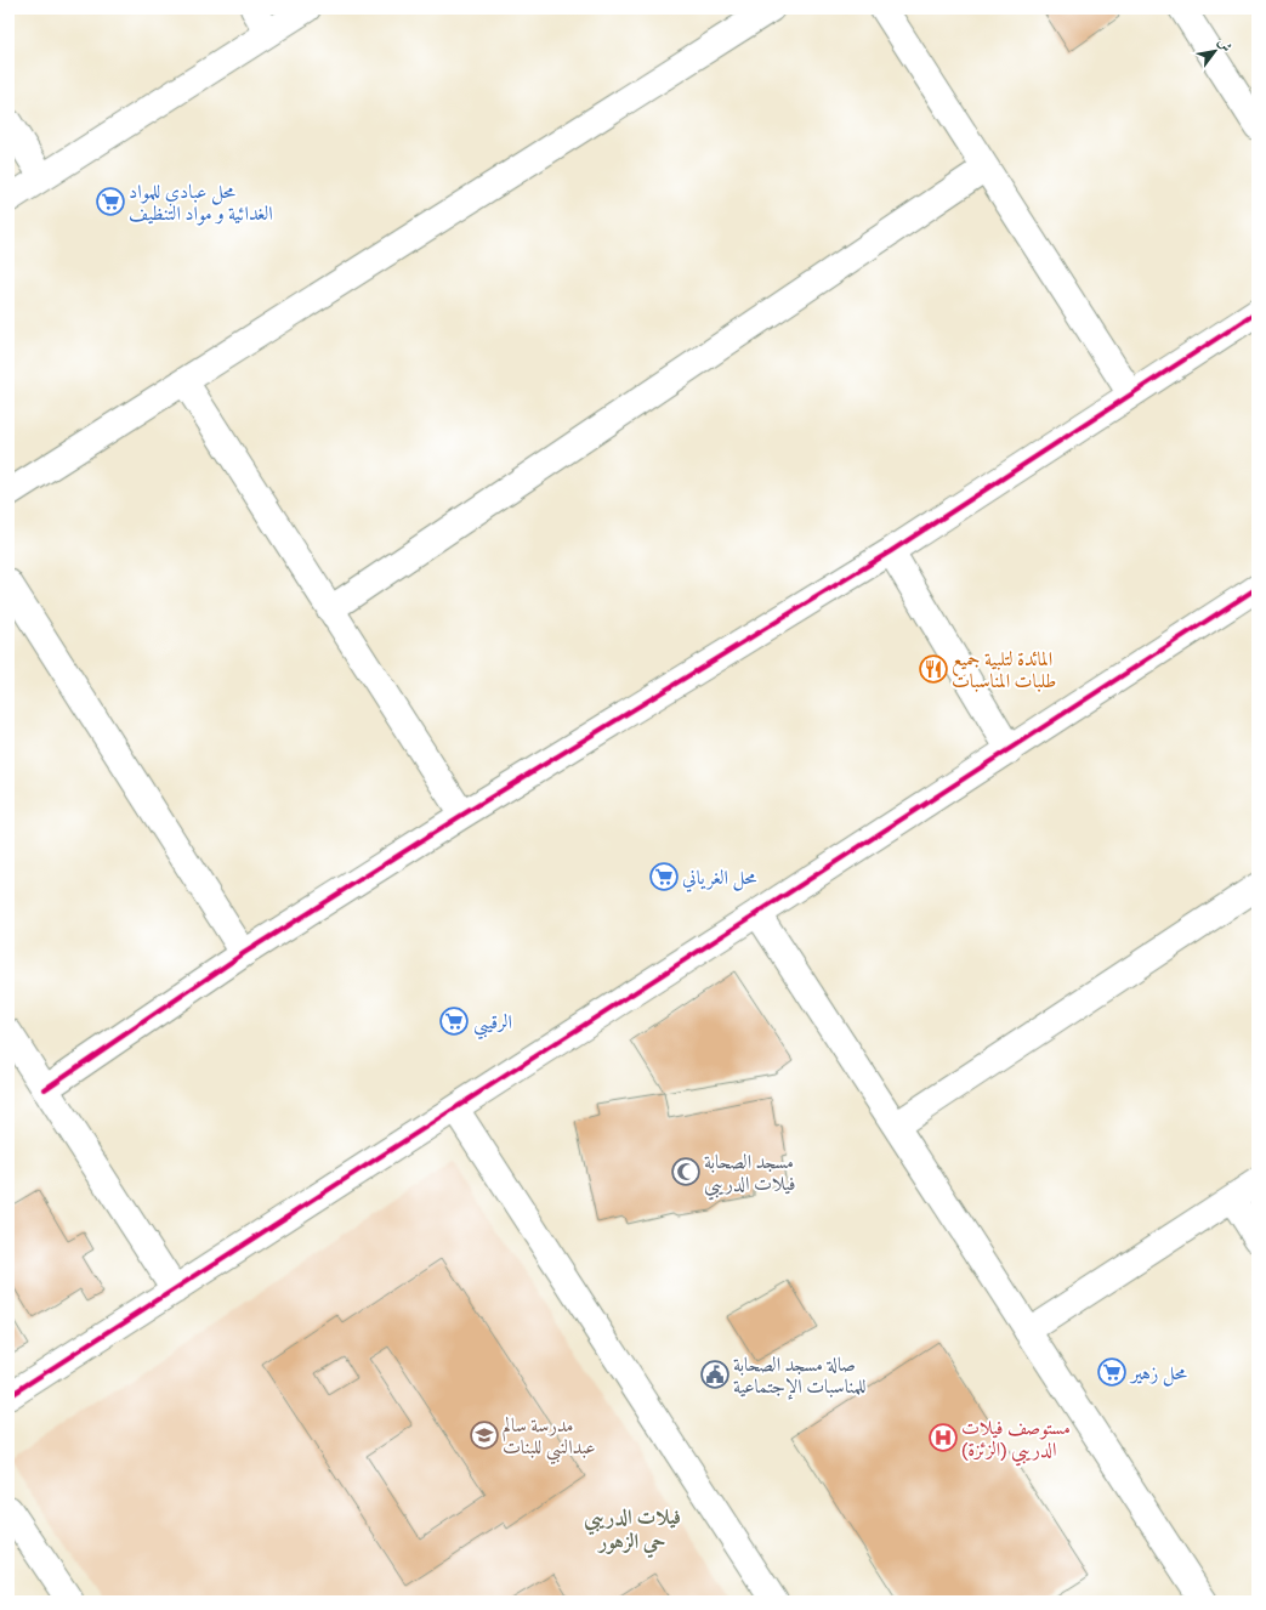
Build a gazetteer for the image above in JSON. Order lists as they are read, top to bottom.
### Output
{
  "districts": ["فيلات الدريبي حي الزهور"],
  "places": {
    "supermarket": [
      "محل عبادي للمواد الغدائية و مواد التنظيف",
      "محل الغرياني",
      "الرقيبي",
      "محل زهير"
    ],
    "restaurant": ["المائدة لتلبية جميع طلبات المناسبات"],
    "mosque": ["مسجد الصحابة فيلات الدريبي"],
    "public building": ["صالة مسجد الصحابة للمناسبات الإجتماعية"],
    "school or university": ["مدرسة سالم عبدالنبي للبنات"],
    "hospital": ["مستوصف فيلات الدريبي (الزئزة)"]
  },
  "north": "top right"
}
